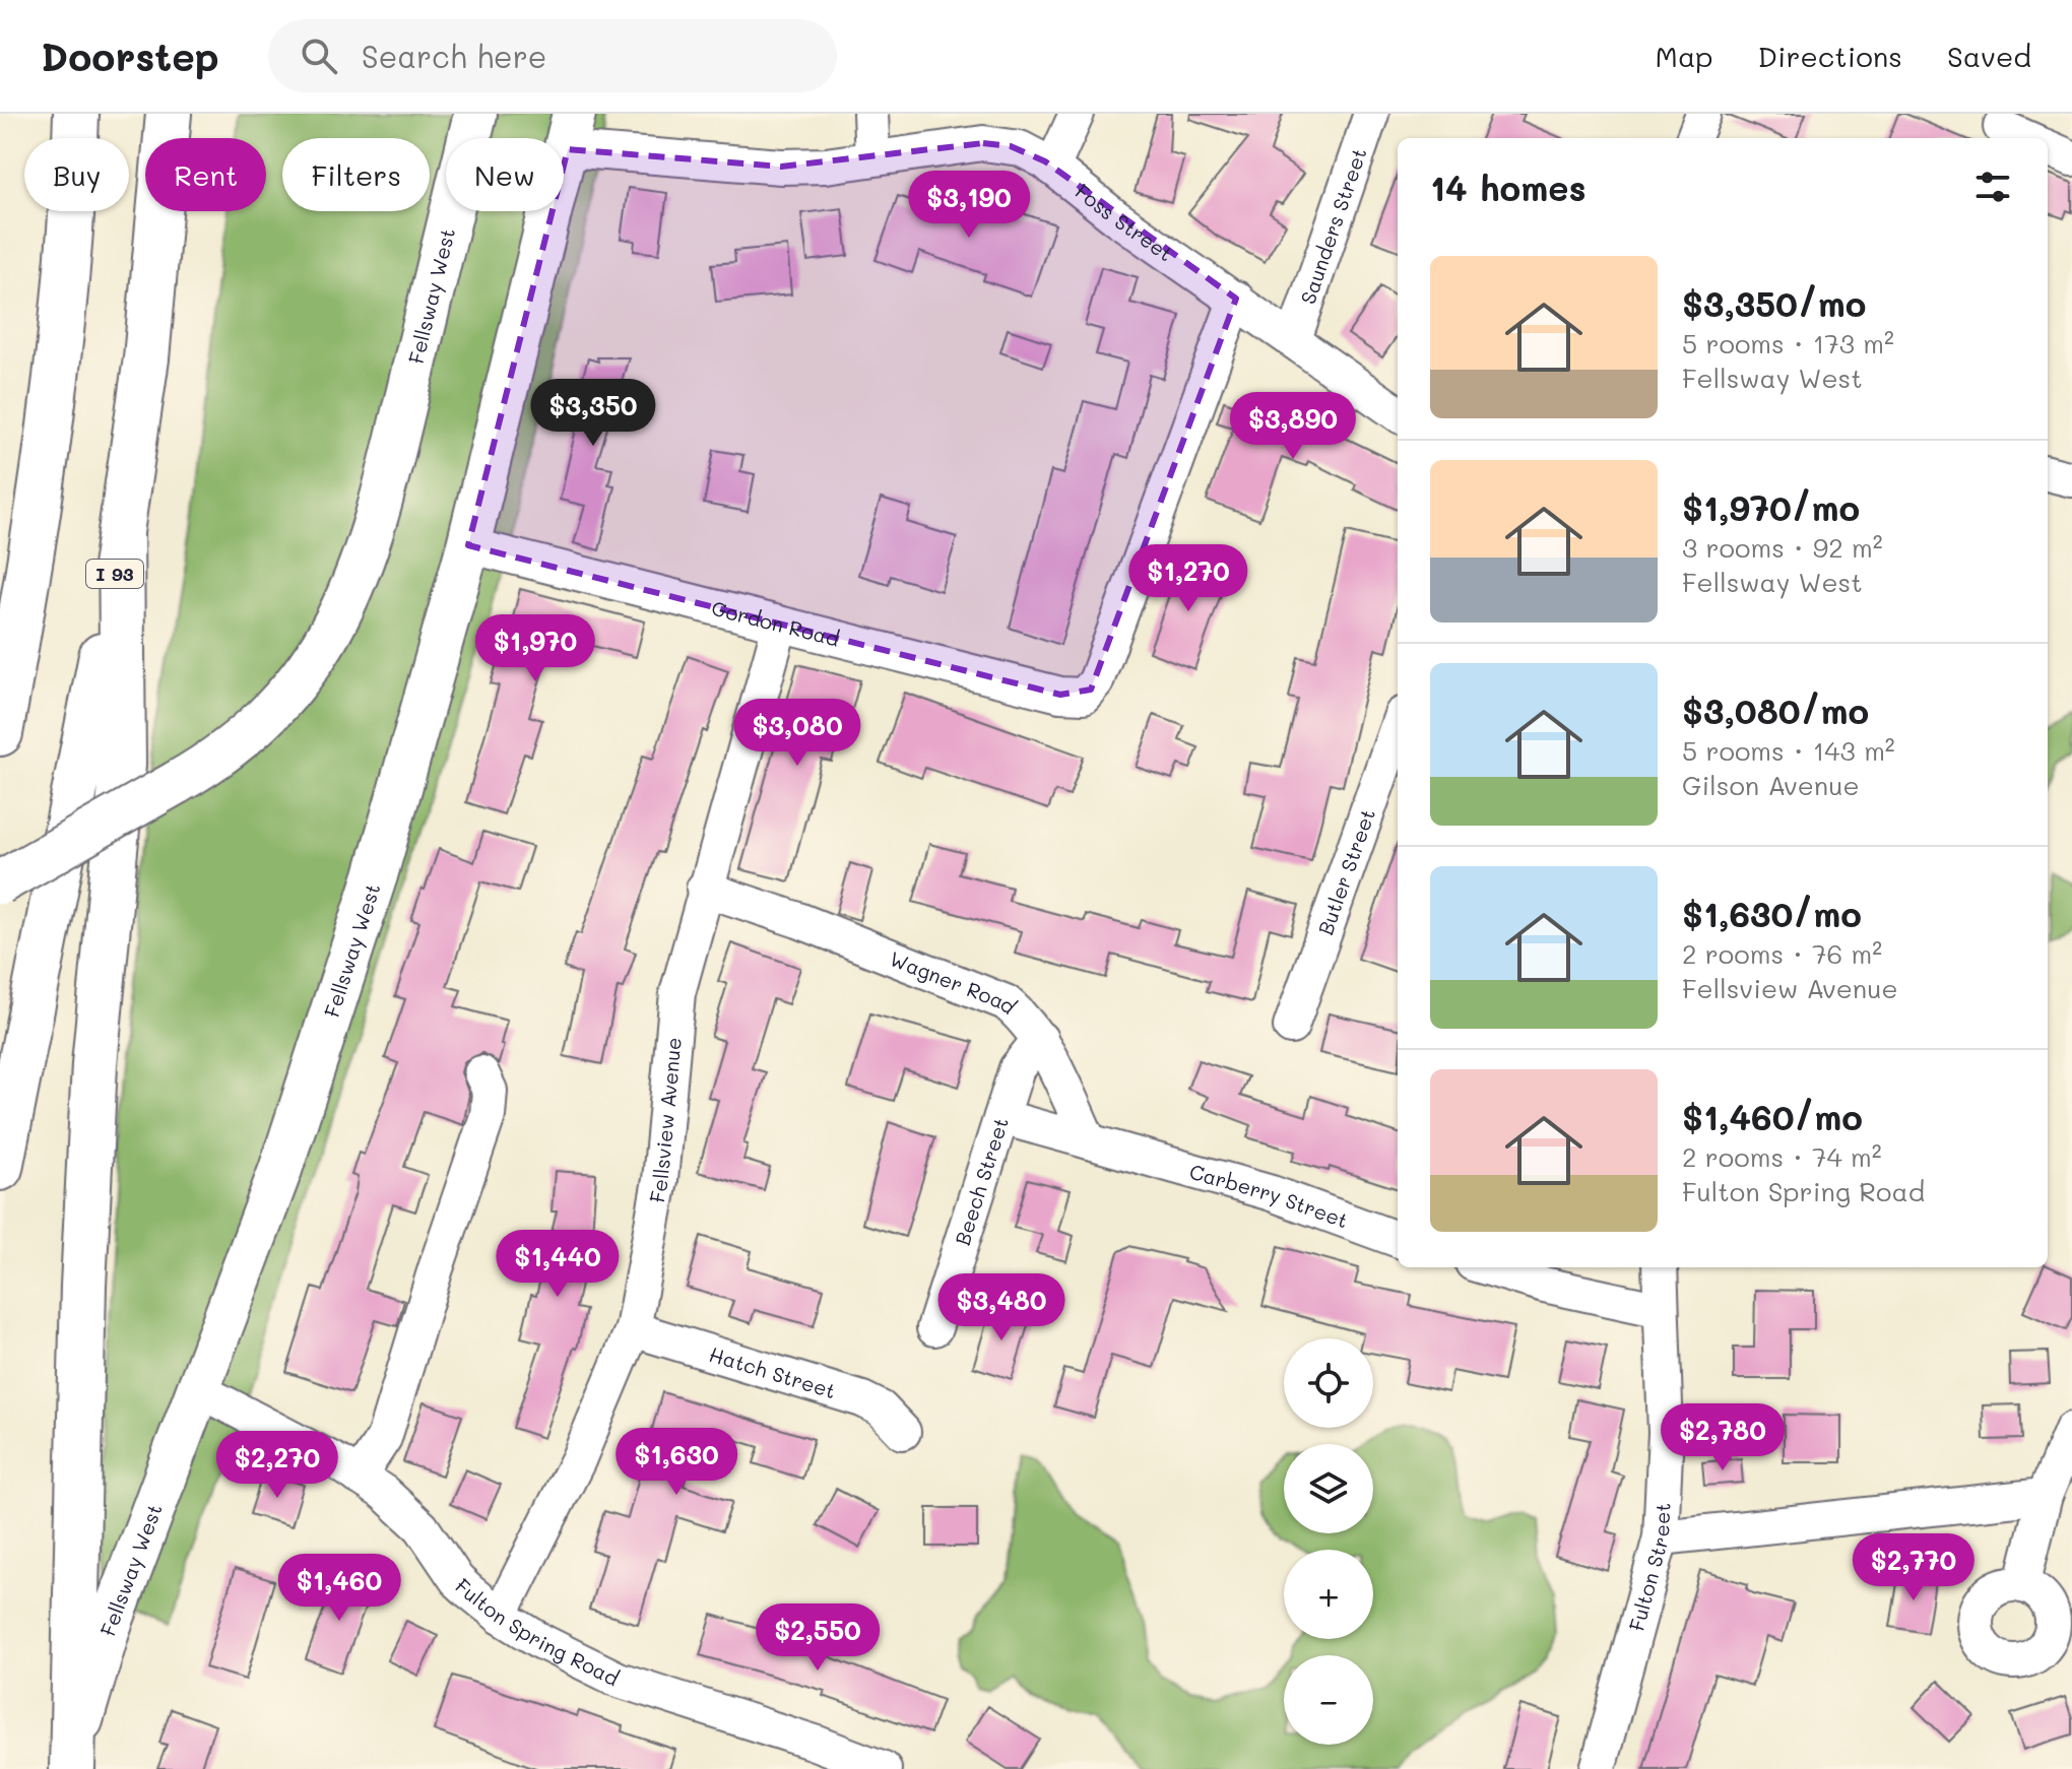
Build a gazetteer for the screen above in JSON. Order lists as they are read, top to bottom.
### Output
{
  "streets": {
    "highway": ["I 93"],
    "main road": ["Fellsway West"],
    "street": [
      "Foss Street",
      "Saunders Street",
      "Gordon Road",
      "Butler Street",
      "Wagner Road",
      "Fellsview Avenue",
      "Beech Street",
      "Carberry Street",
      "Hatch Street",
      "Fulton Street",
      "Fulton Spring Road"
    ]
  },
  "crossings": [
    ["Foss Street", "Saunders Street"],
    ["Foss Street", "Fellsway West"],
    ["Foss Street", "Gordon Road"],
    ["Fellsway West", "Gordon Road"],
    ["Fellsway West", "Fulton Spring Road"],
    ["Gordon Road", "Fellsview Avenue"],
    ["Wagner Road", "Fellsview Avenue"],
    ["Wagner Road", "Beech Street"],
    ["Wagner Road", "Carberry Street"],
    ["Fellsview Avenue", "Hatch Street"],
    ["Fellsview Avenue", "Fulton Spring Road"]
  ],
  "page": {
    "header": "Doorstep",
    "search": "Search here",
    "nav": ["Map", "Directions", "Saved"],
    "chip": [
      "Buy",
      "Rent",
      "Filters",
      "New"
    ],
    "heading": "14 homes",
    "price": [
      "$3,190",
      "$3,350",
      "$3,890",
      "$1,270",
      "$1,970",
      "$3,080",
      "$1,440",
      "$3,480",
      "$2,780",
      "$1,630",
      "$2,270",
      "$2,770",
      "$1,460",
      "$2,550"
    ],
    "list": [
      {
        "name": "$3,350/mo",
        "note": "5 rooms · 173 m² · Fellsway West"
      },
      {
        "name": "$1,970/mo",
        "note": "3 rooms · 92 m² · Fellsway West"
      },
      {
        "name": "$3,080/mo",
        "note": "5 rooms · 143 m² · Gilson Avenue"
      },
      {
        "name": "$1,630/mo",
        "note": "2 rooms · 76 m² · Fellsview Avenue"
      },
      {
        "name": "$1,460/mo",
        "note": "2 rooms · 74 m² · Fulton Spring Road"
      }
    ],
    "map_buttons": ["+", "−"]
  }
}
